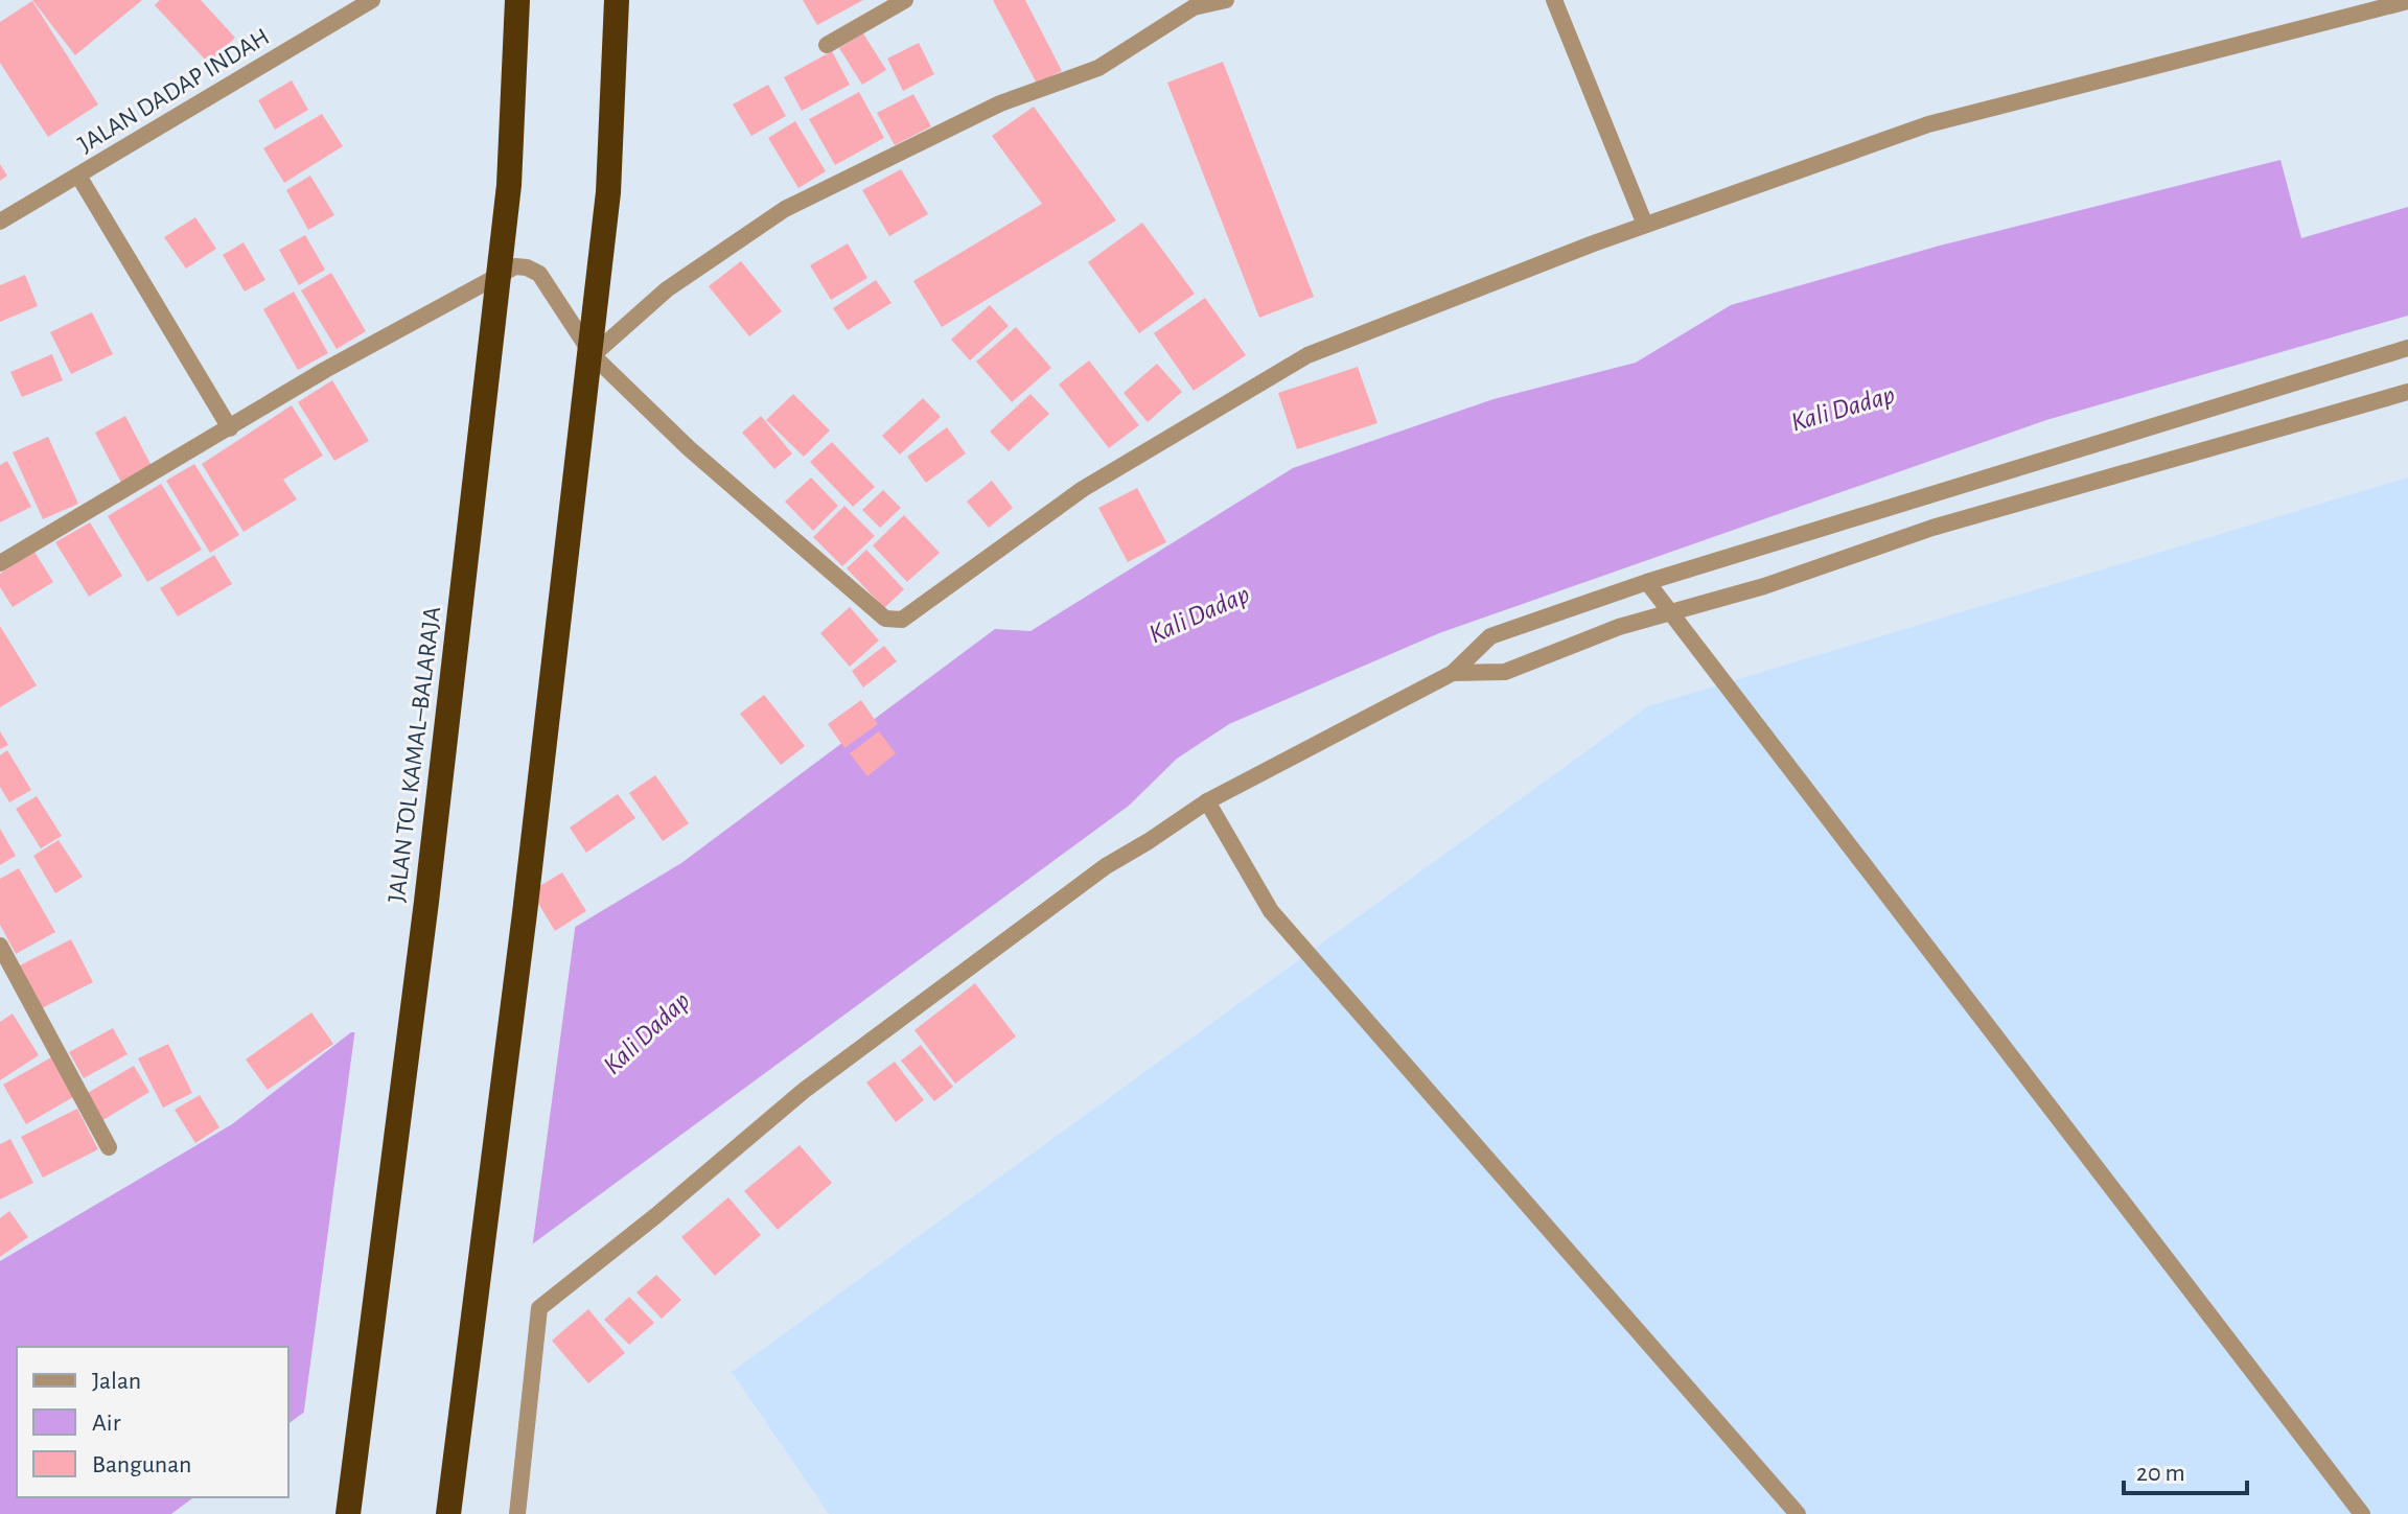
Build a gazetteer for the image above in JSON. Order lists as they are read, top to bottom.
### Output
{
  "streets": {
    "highway": ["JALAN TOL KAMAL–BALARAJA"],
    "street": ["JALAN DADAP INDAH"]
  },
  "water": ["Kali Dadap"],
  "legend": ["Jalan", "Air", "Bangunan"],
  "scale_bar": "20 m"
}
